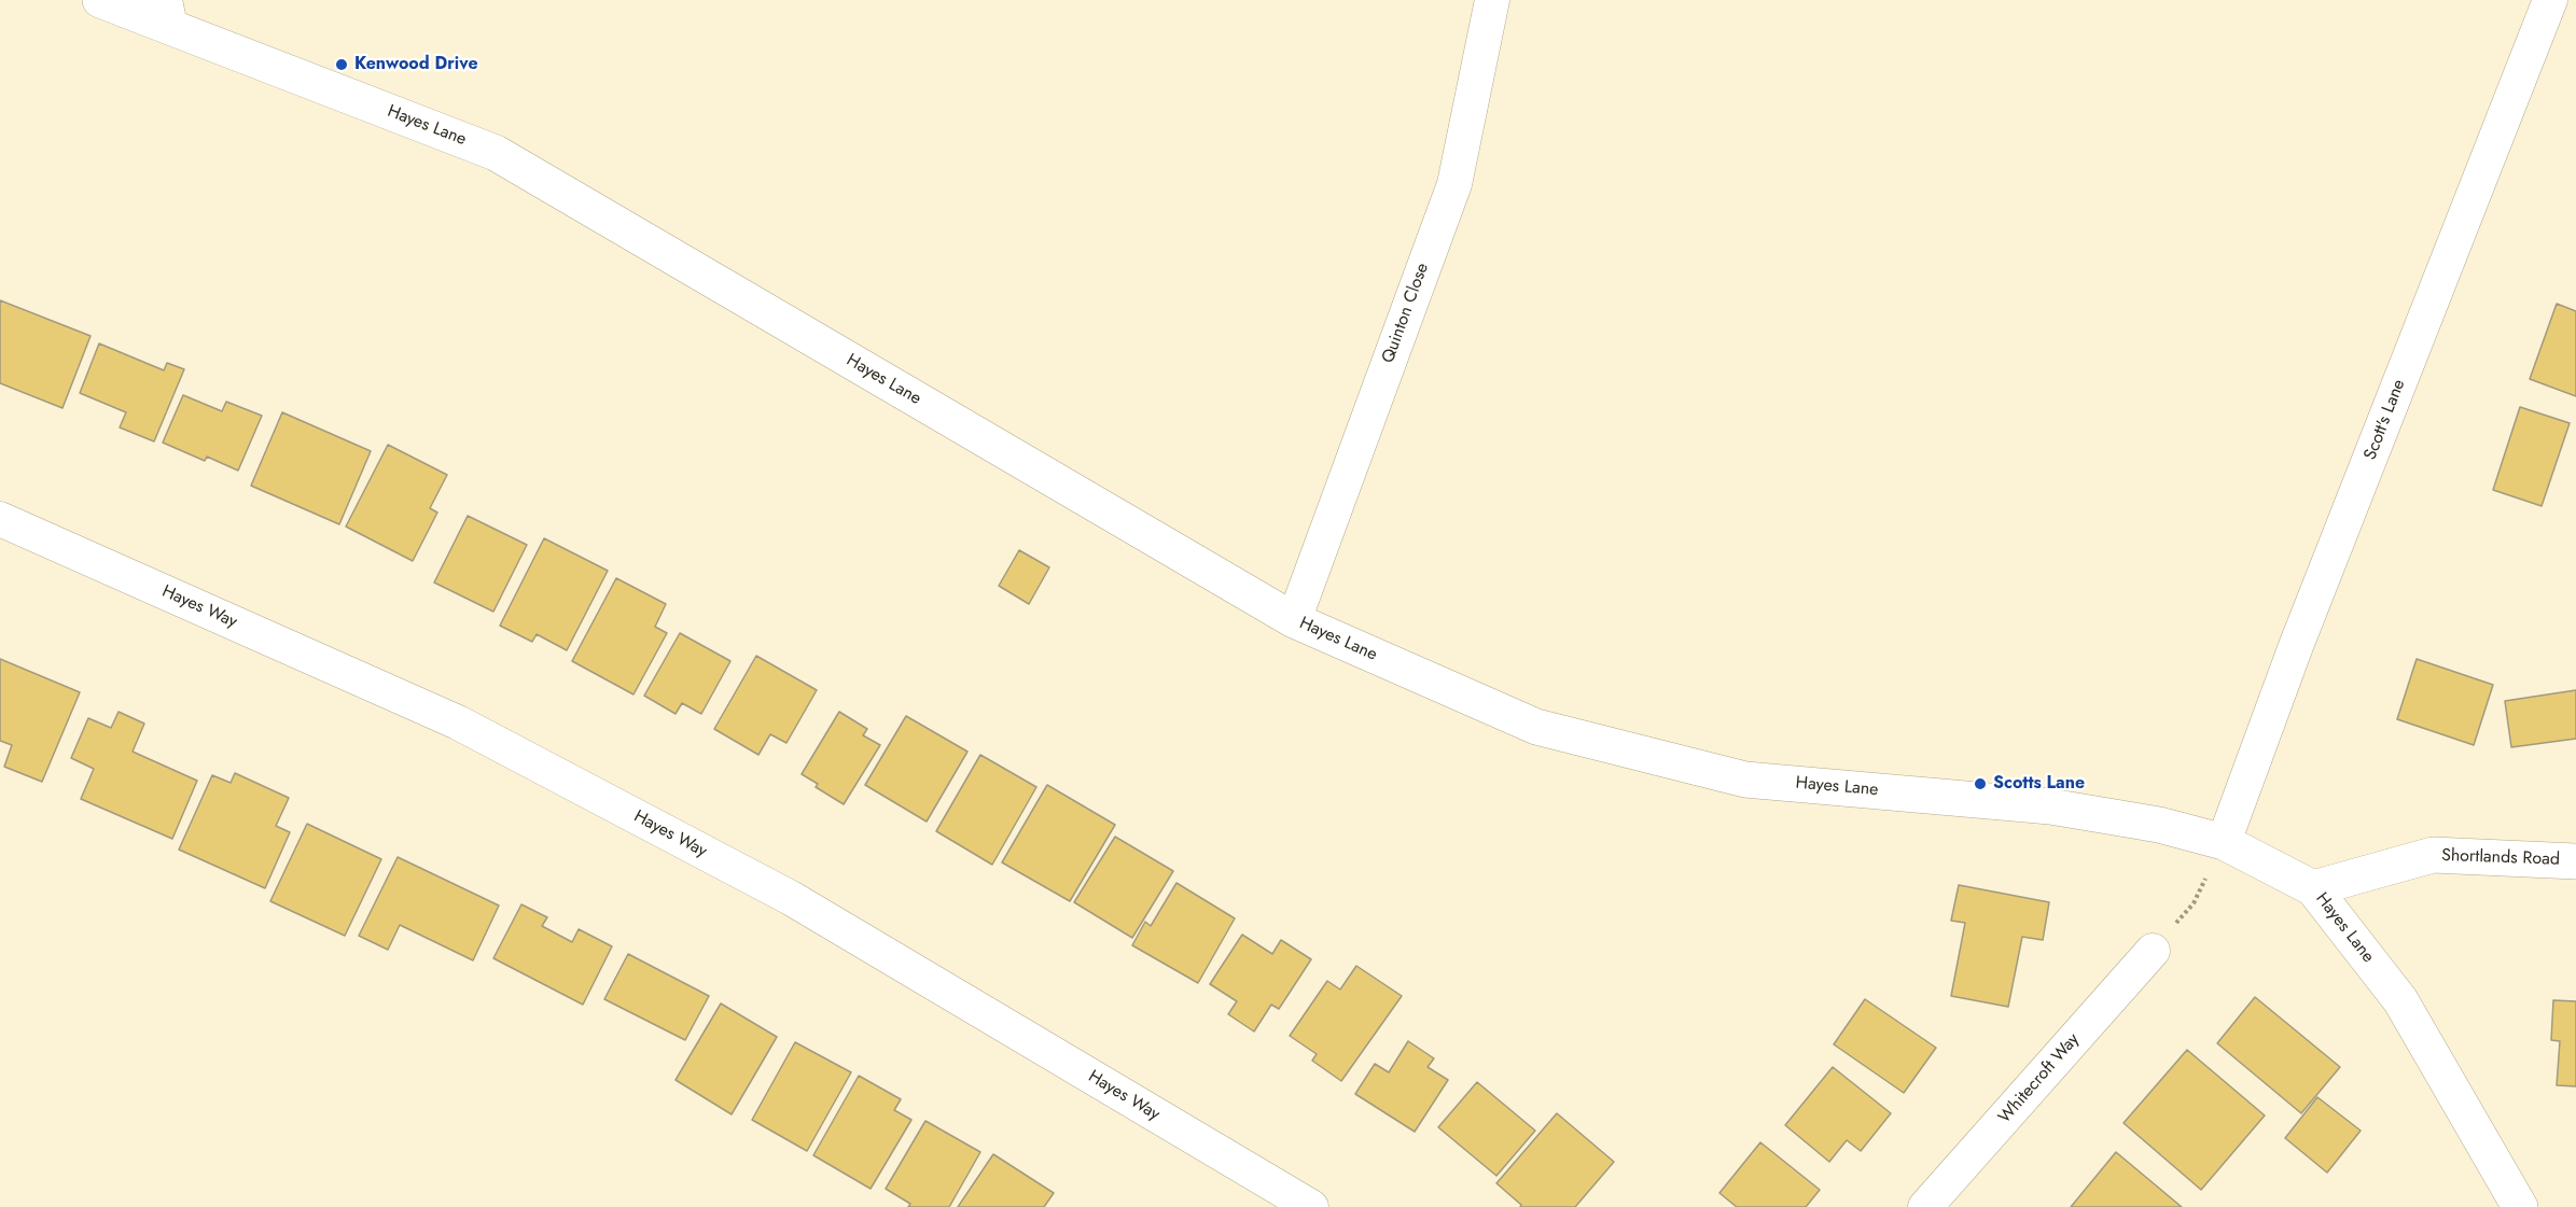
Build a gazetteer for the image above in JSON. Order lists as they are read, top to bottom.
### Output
{
  "streets": {
    "main road": ["Hayes Lane", "Shortlands Road"],
    "street": [
      "Quinton Close",
      "Scott's Lane",
      "Hayes Way",
      "Whitecroft Way"
    ]
  },
  "crossings": [
    ["Hayes Lane", "Quinton Close"],
    ["Hayes Lane", "Scott's Lane"],
    ["Hayes Lane", "Shortlands Road"]
  ],
  "places": ["Kenwood Drive", "Scotts Lane"]
}
